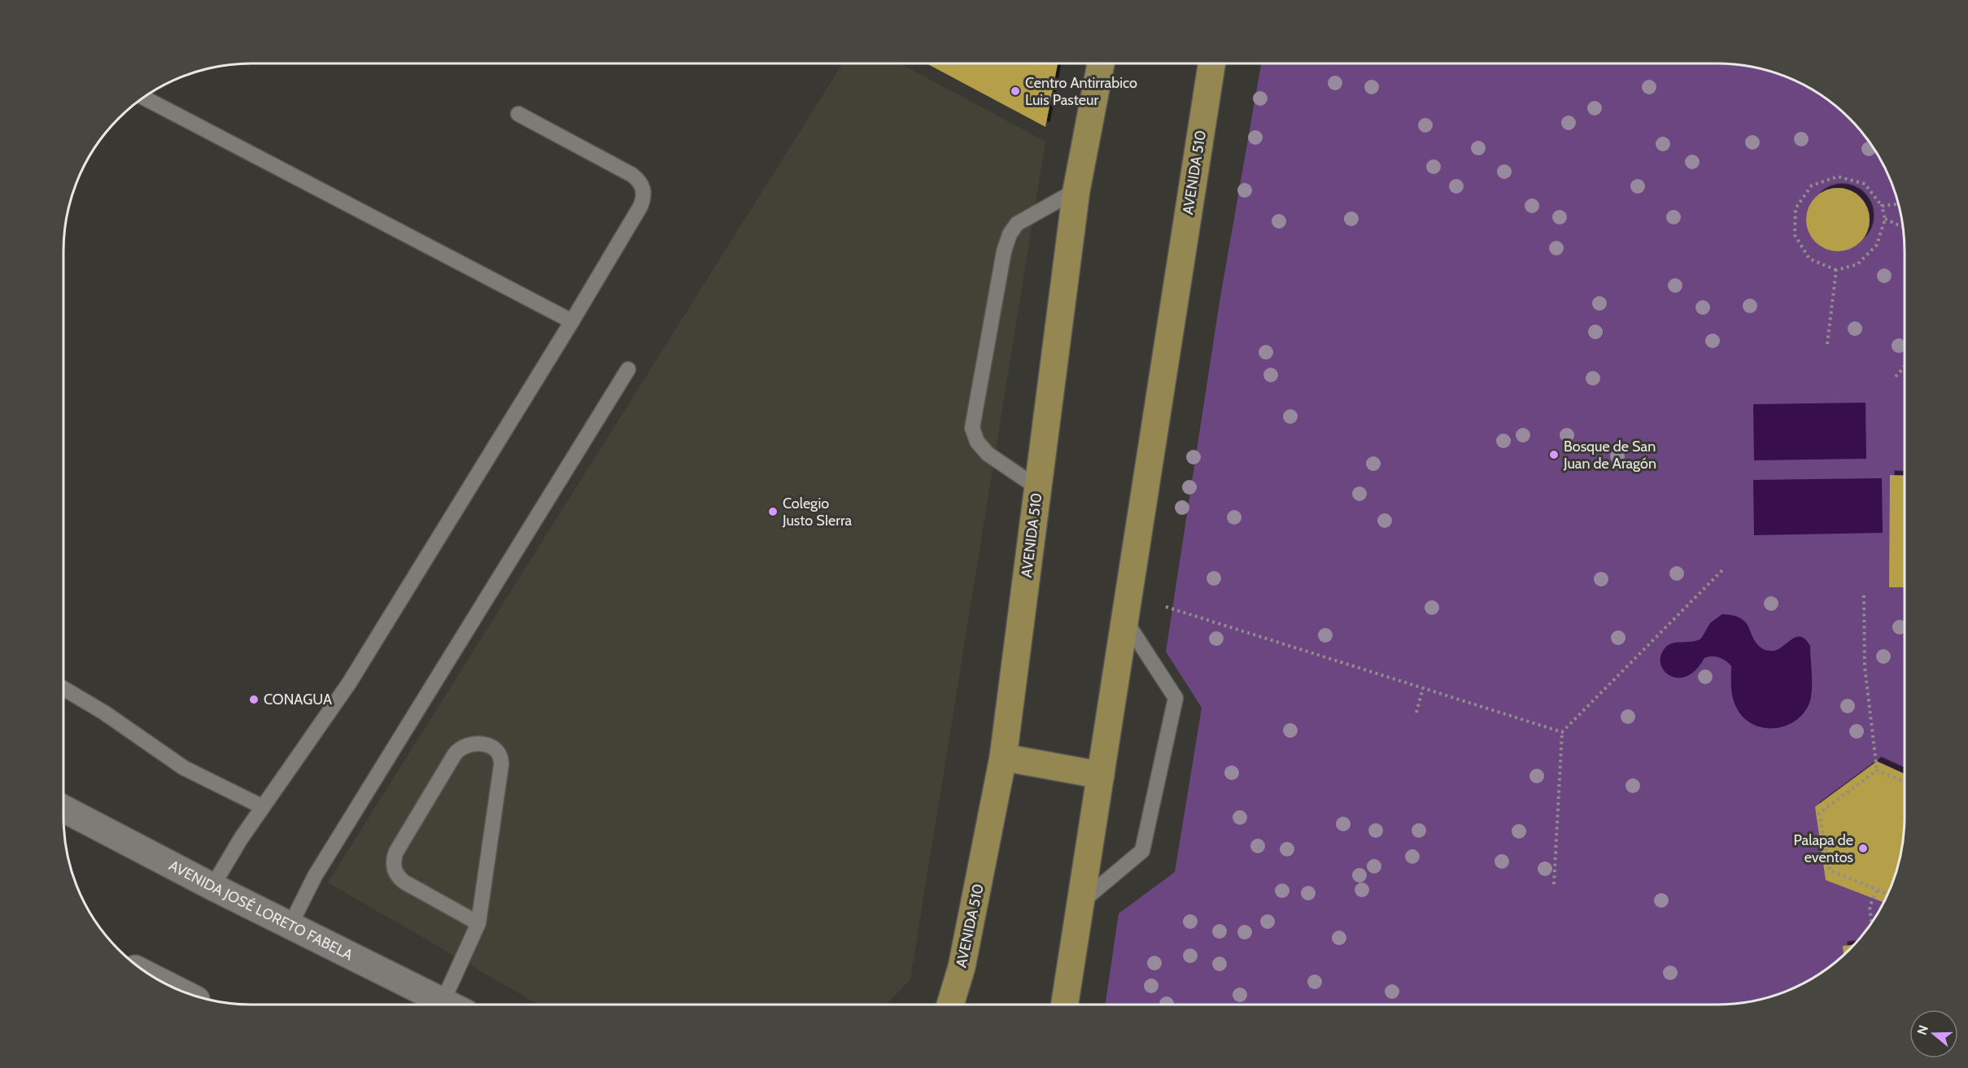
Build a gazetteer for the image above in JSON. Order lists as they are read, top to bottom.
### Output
{
  "streets": {
    "main road": ["AVENIDA 510", "AVENIDA JOSÉ LORETO FABELA"]
  },
  "places": [
    "Centro Antirrabico Luis Pasteur",
    "Bosque de San Juan de Aragón",
    "Colegio Justo SIerra",
    "CONAGUA",
    "Palapa de eventos"
  ],
  "north": "left"
}
